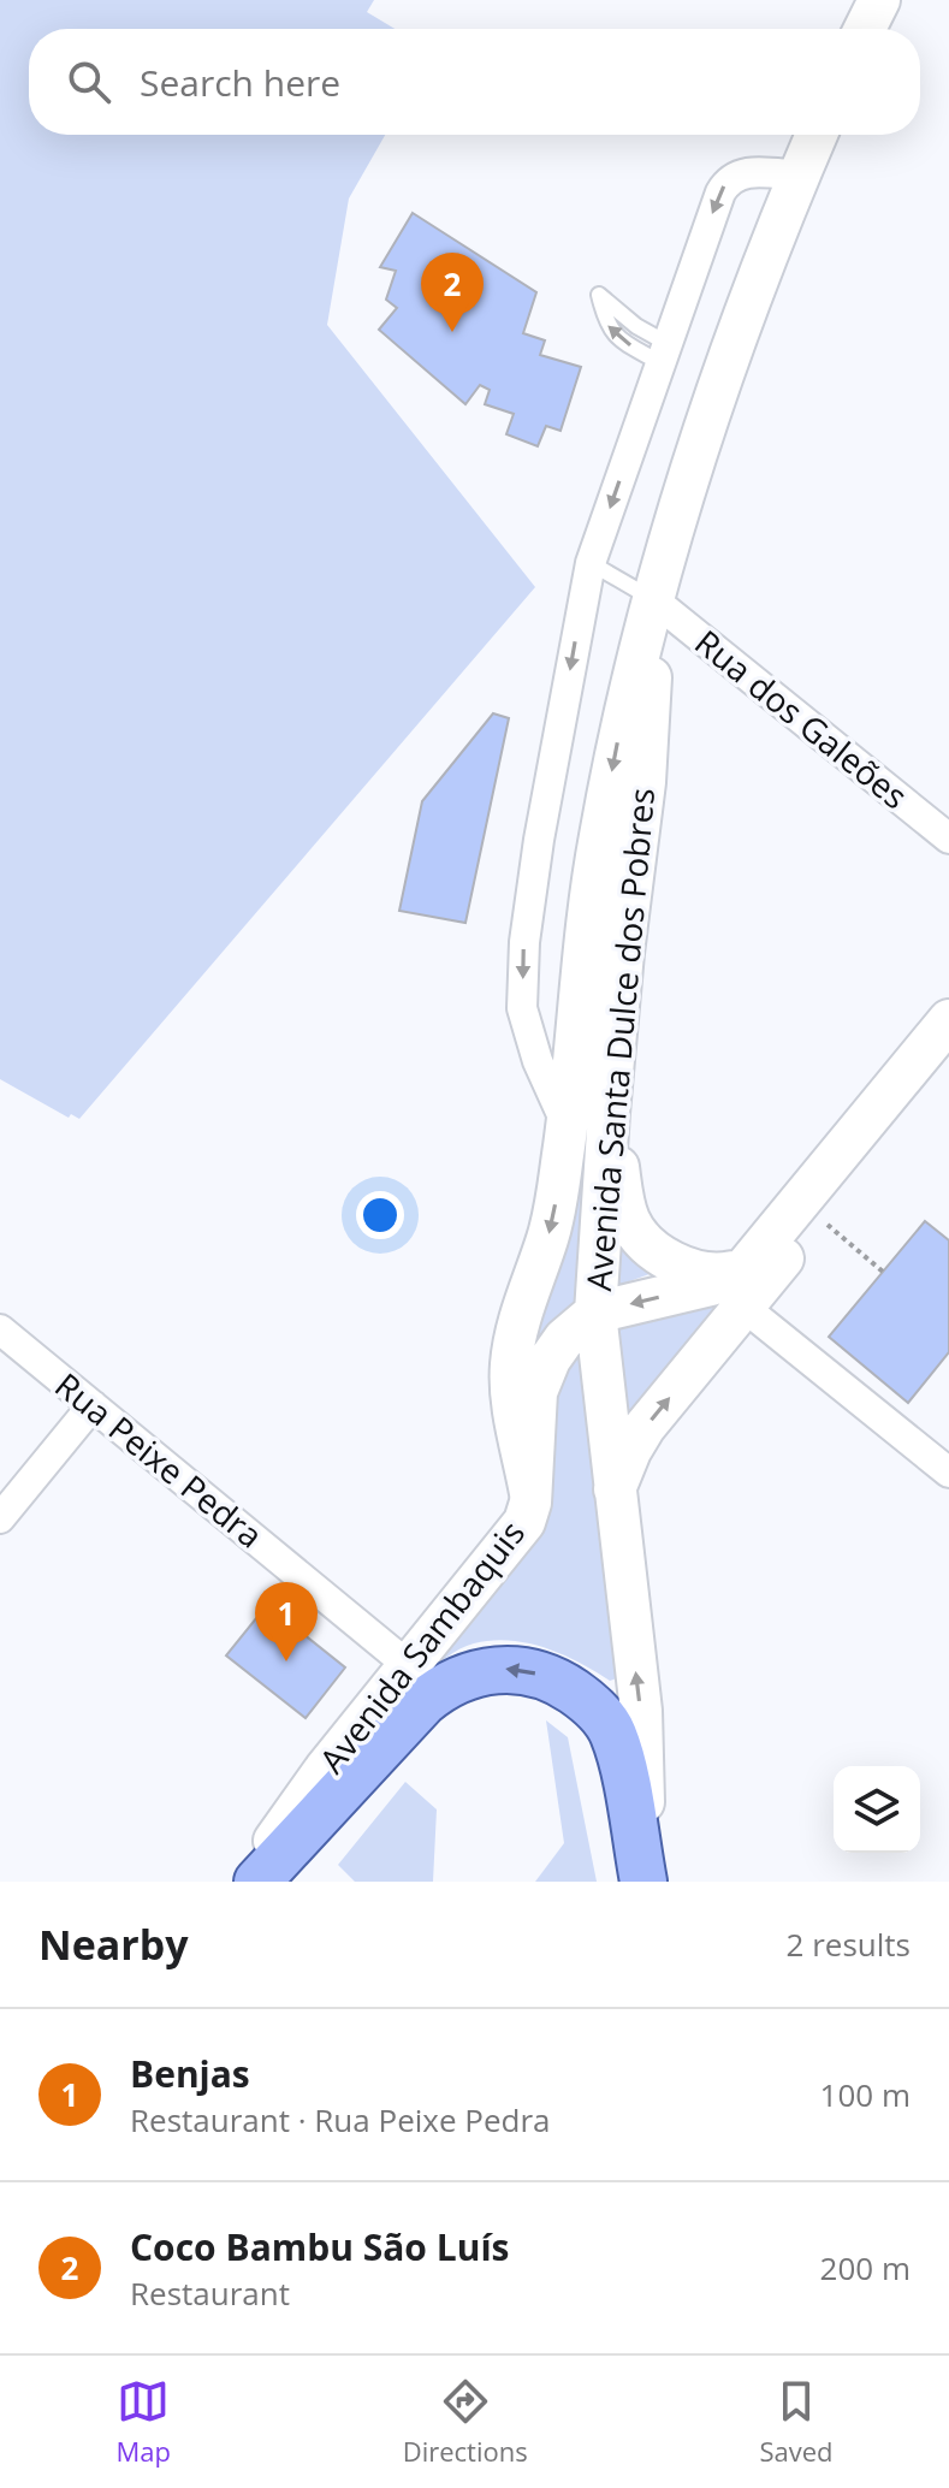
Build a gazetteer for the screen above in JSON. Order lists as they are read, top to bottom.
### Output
{
  "streets": {
    "main road": ["Avenida Santa Dulce dos Pobres", "Avenida Sambaquis"],
    "street": ["Rua dos Galeões", "Rua Peixe Pedra"]
  },
  "crossings": [
    ["Rua dos Galeões", "Avenida Santa Dulce dos Pobres"],
    ["Avenida Santa Dulce dos Pobres", "Avenida Sambaquis"],
    ["Rua Peixe Pedra", "Avenida Sambaquis"]
  ],
  "page": {
    "search": "Search here",
    "pins": ["2", "1"],
    "heading": ["Nearby", "2 results"],
    "list": [
      {
        "mark": "1",
        "name": "Benjas",
        "note": "Restaurant · Rua Peixe Pedra",
        "value": "100 m"
      },
      {
        "mark": "2",
        "name": "Coco Bambu São Luís",
        "note": "Restaurant",
        "value": "200 m"
      }
    ],
    "nav": ["Map", "Directions", "Saved"]
  }
}
